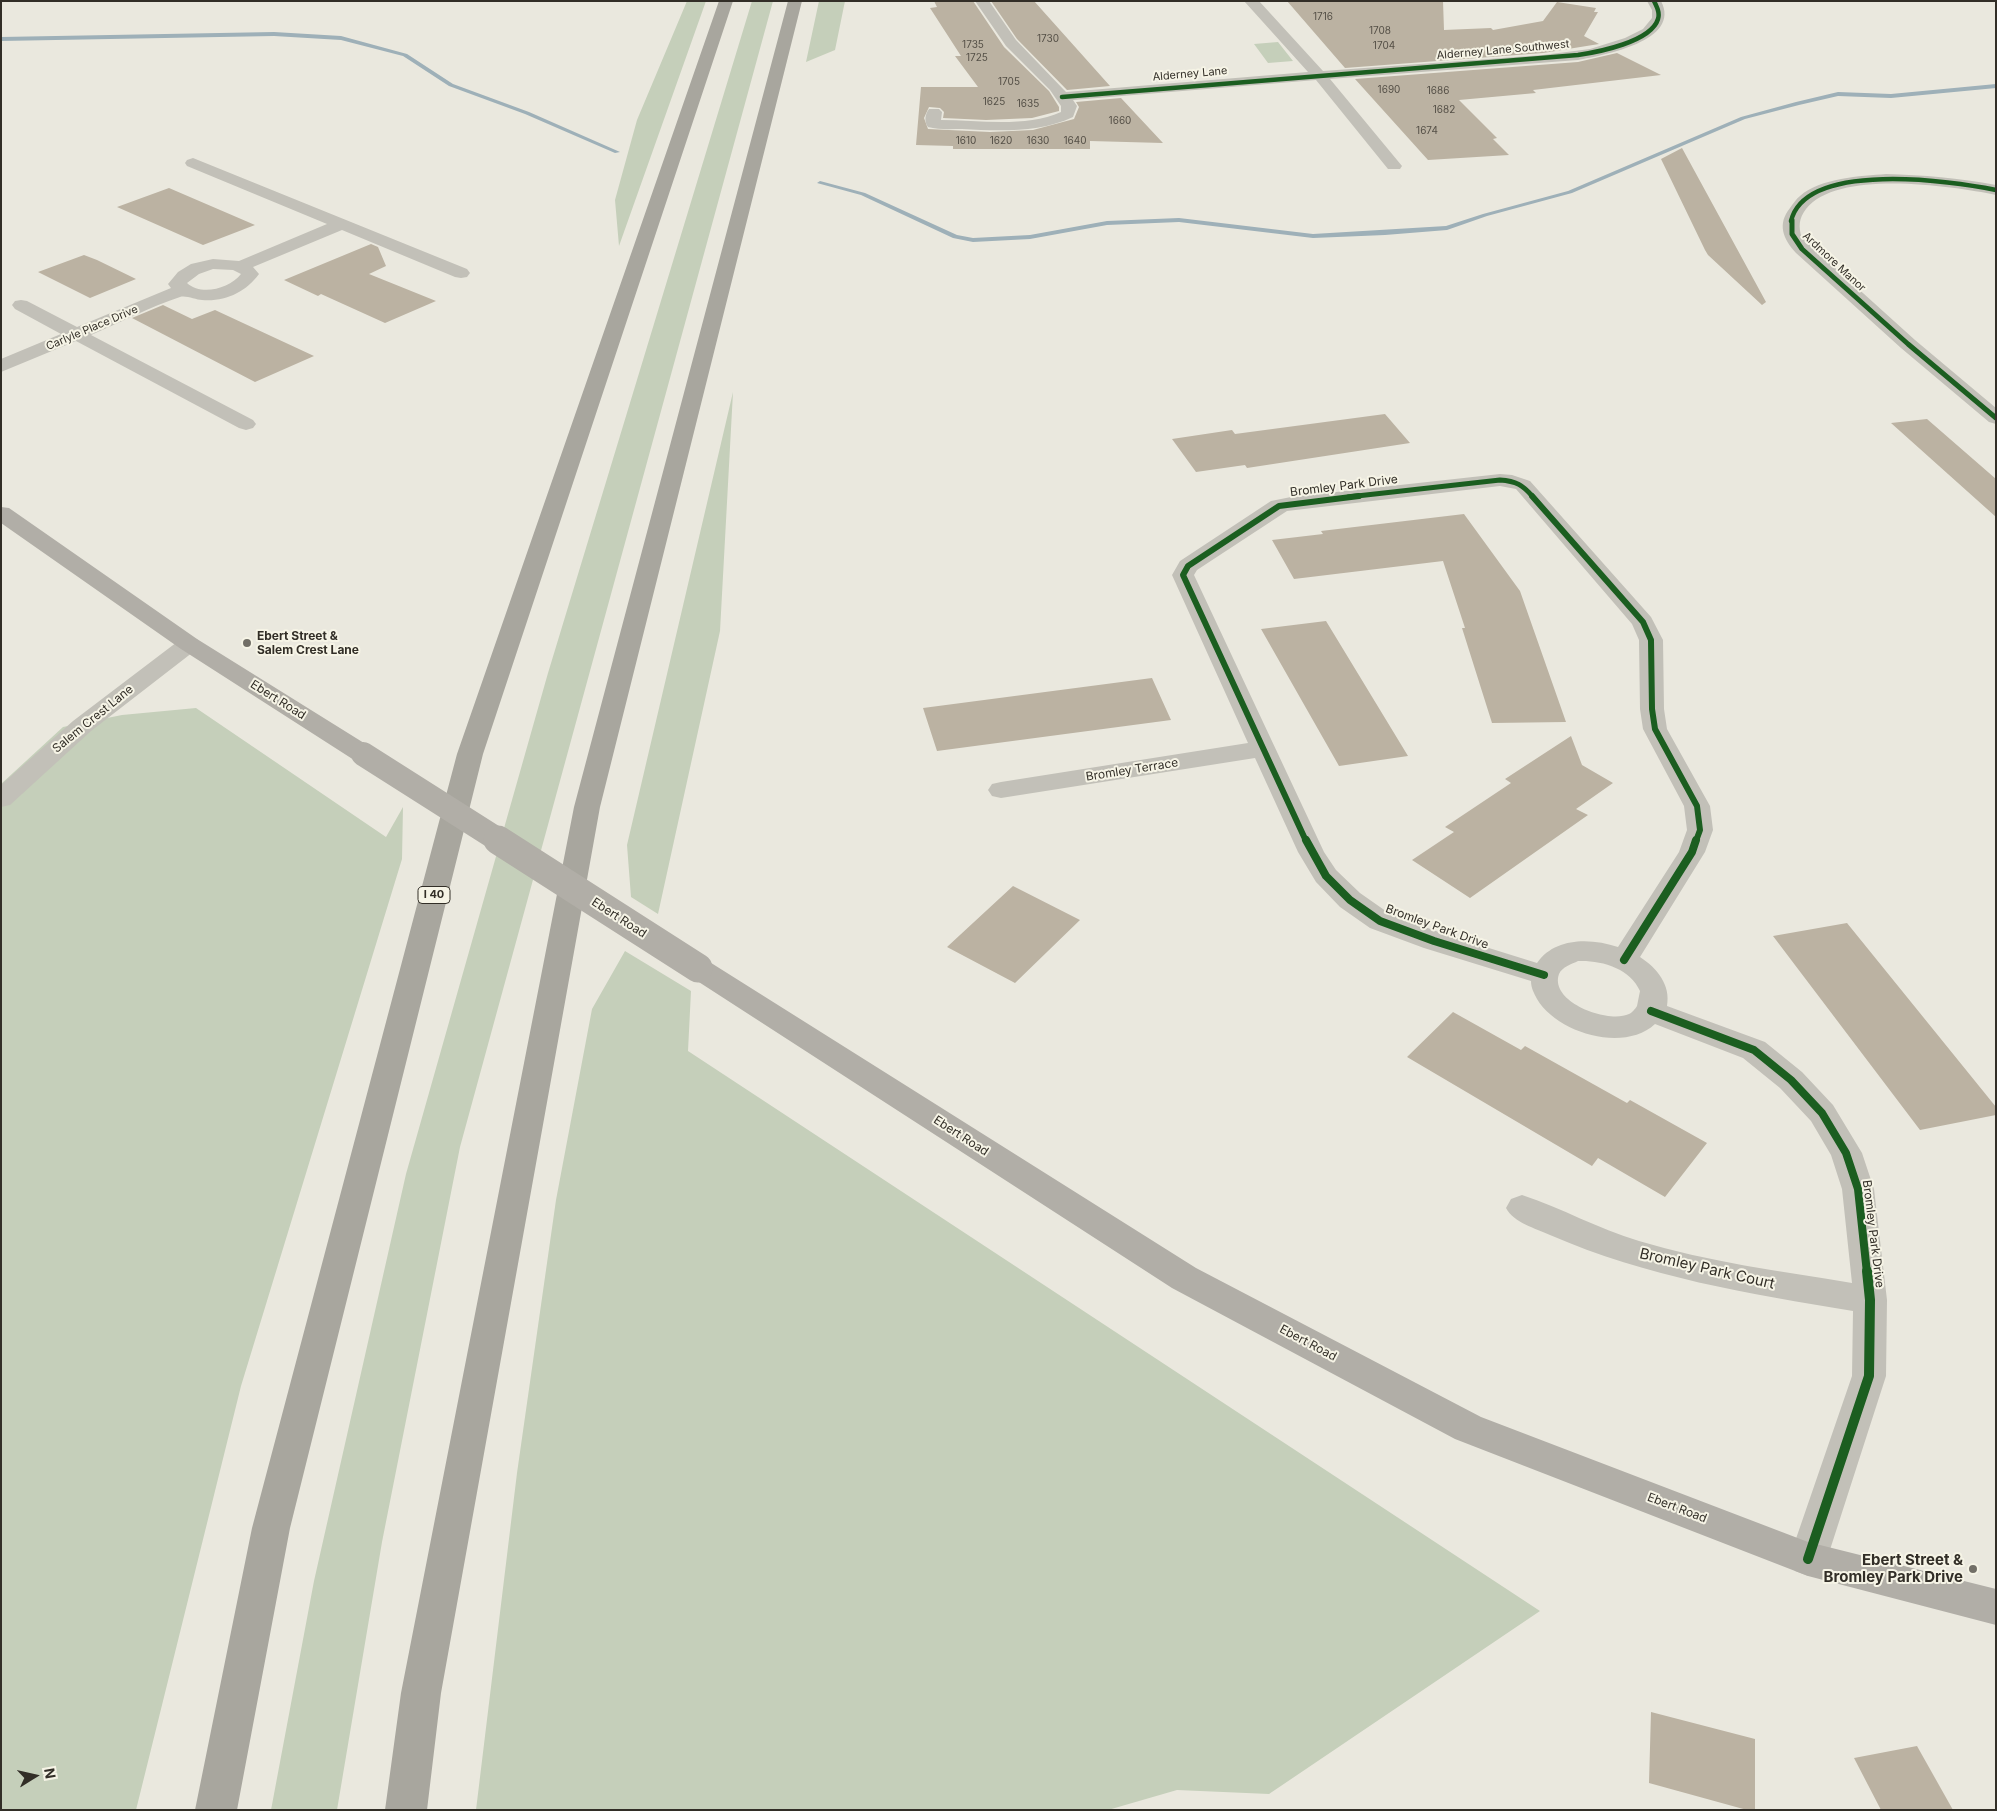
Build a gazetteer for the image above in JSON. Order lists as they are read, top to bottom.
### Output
{
  "streets": {
    "highway": ["I 40"],
    "main road": ["Ebert Road"],
    "street": [
      "Alderney Lane Southwest",
      "Alderney Lane",
      "Ardmore Manor",
      "Carlyle Place Drive",
      "Bromley Park Drive",
      "Salem Crest Lane",
      "Bromley Terrace",
      "Bromley Park Court"
    ]
  },
  "crossings": [
    ["Alderney Lane Southwest", "Alderney Lane"],
    ["Bromley Park Drive", "Ebert Road"],
    ["Bromley Park Drive", "Bromley Terrace"],
    ["Bromley Park Drive", "Bromley Park Court"],
    ["Ebert Road", "Salem Crest Lane"]
  ],
  "places": ["Ebert Street & Salem Crest Lane", "Ebert Street & Bromley Park Drive"],
  "house_numbers": [
    "1716",
    "1708",
    "1730",
    "1735",
    "1704",
    "1725",
    "1705",
    "1690",
    "1686",
    "1625",
    "1635",
    "1682",
    "1660",
    "1674",
    "1610",
    "1620",
    "1630",
    "1640"
  ],
  "north": "right"
}
